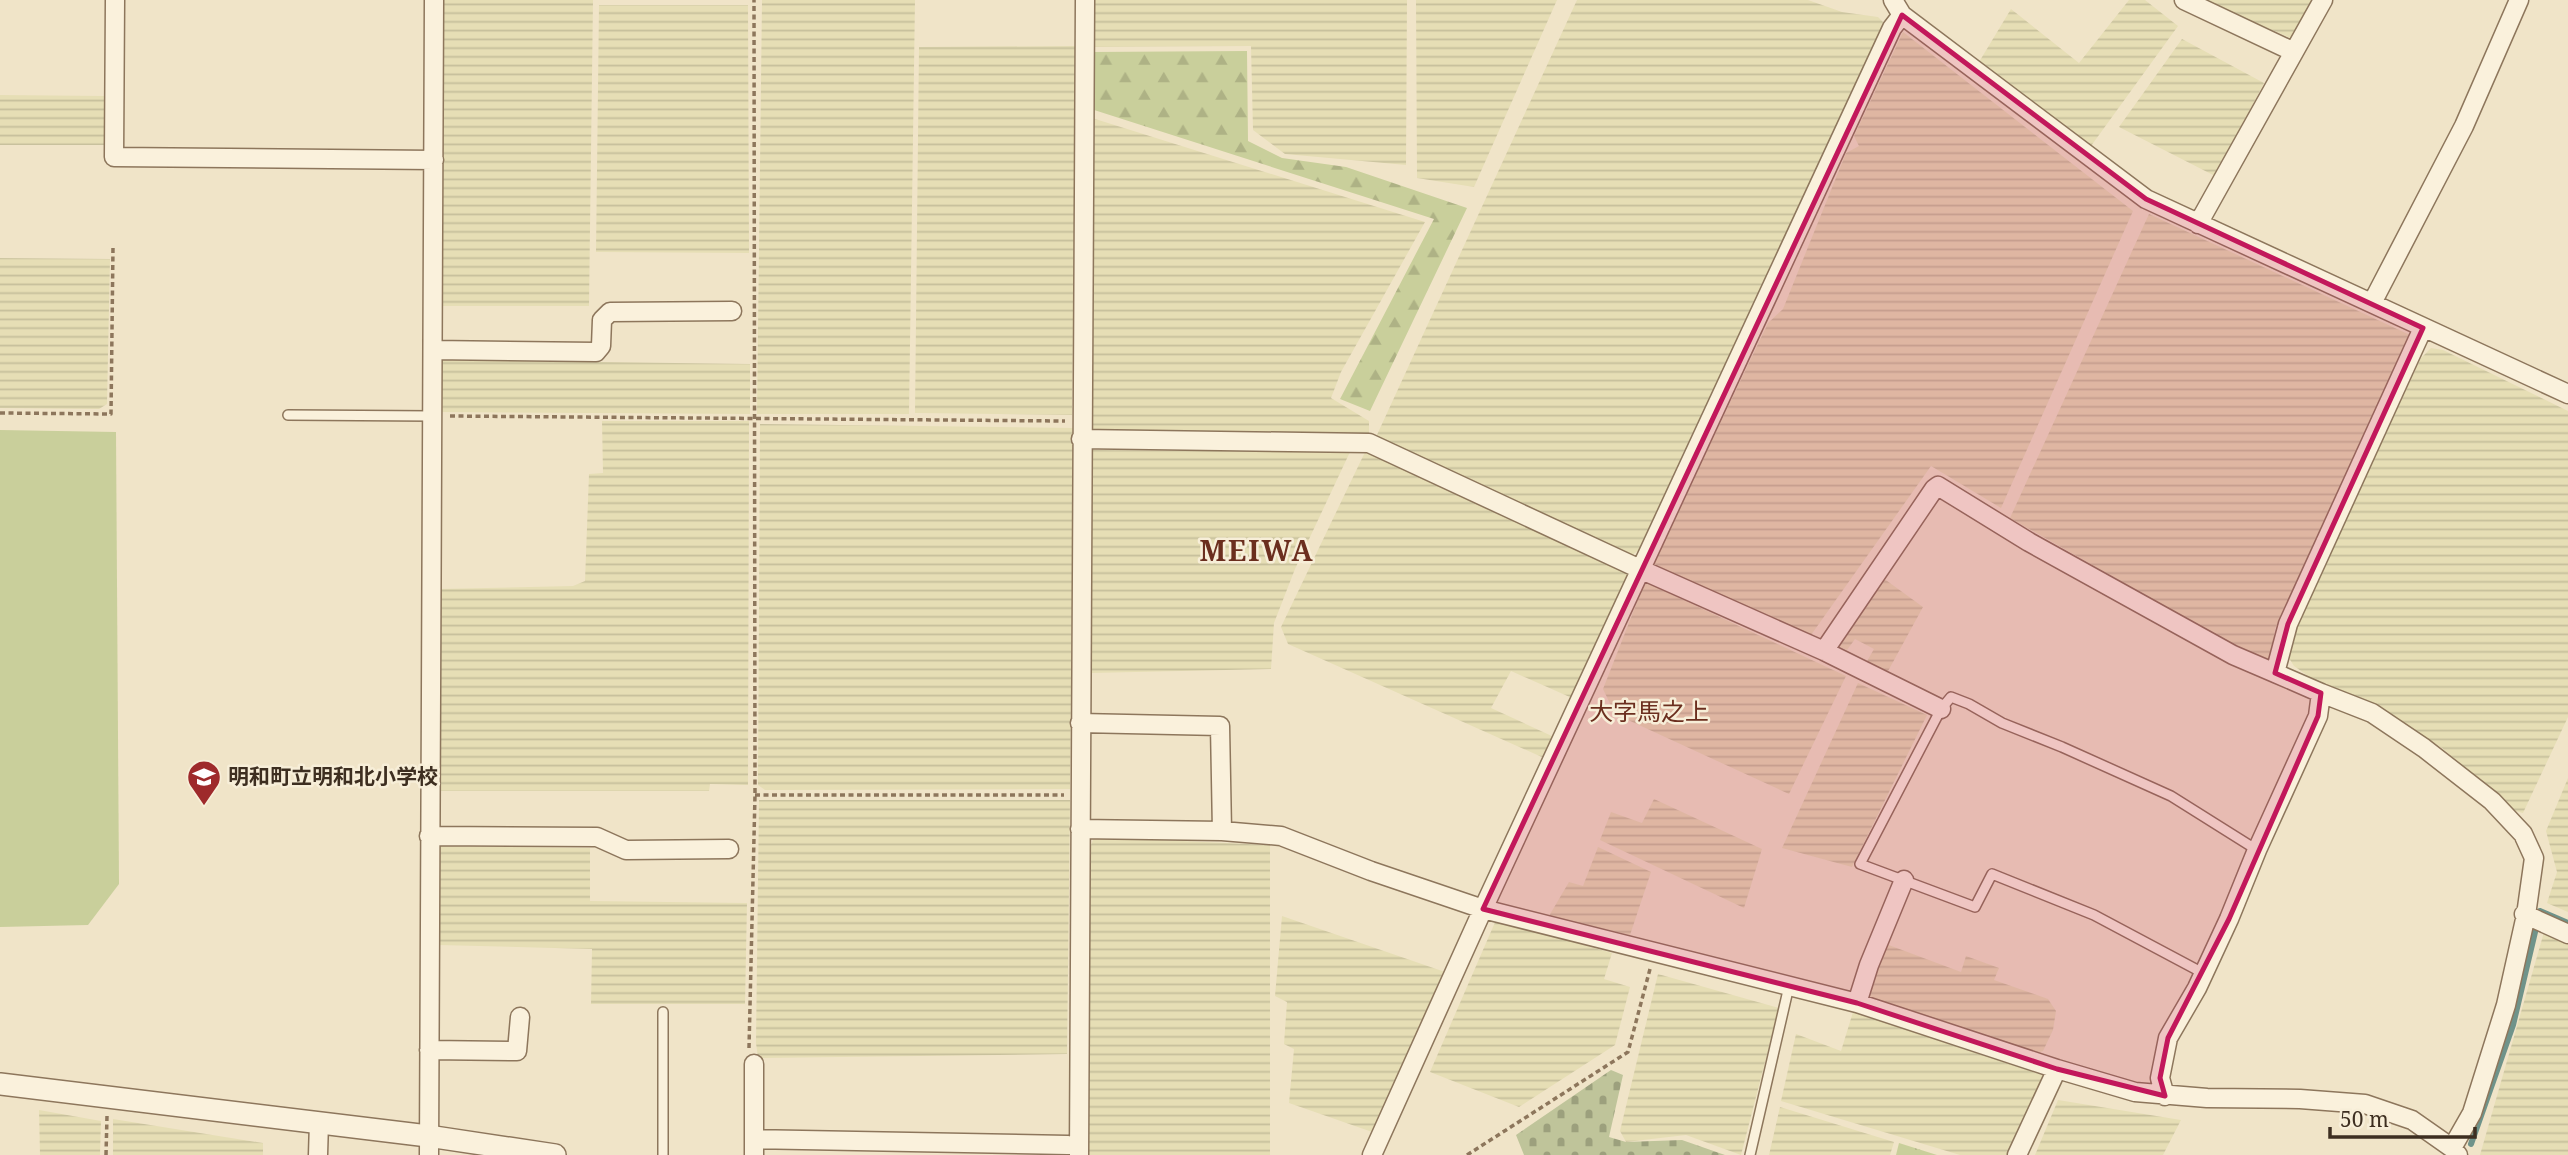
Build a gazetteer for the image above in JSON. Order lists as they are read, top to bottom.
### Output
{
  "districts": ["MEIWA", "大字馬之上"],
  "places": {
    "school or university": ["明和町立明和北小学校"]
  },
  "scale_bar": "50 m"
}
